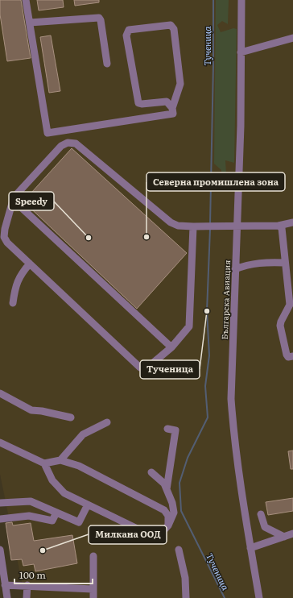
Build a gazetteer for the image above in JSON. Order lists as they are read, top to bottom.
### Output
{
  "streets": {
    "street": ["Българска Авиация"]
  },
  "water": ["Тученица"],
  "places": [
    "Северна промишлена зона",
    "Speedy",
    "Тученица",
    "Милкана OOД"
  ],
  "scale_bar": "100 m"
}
